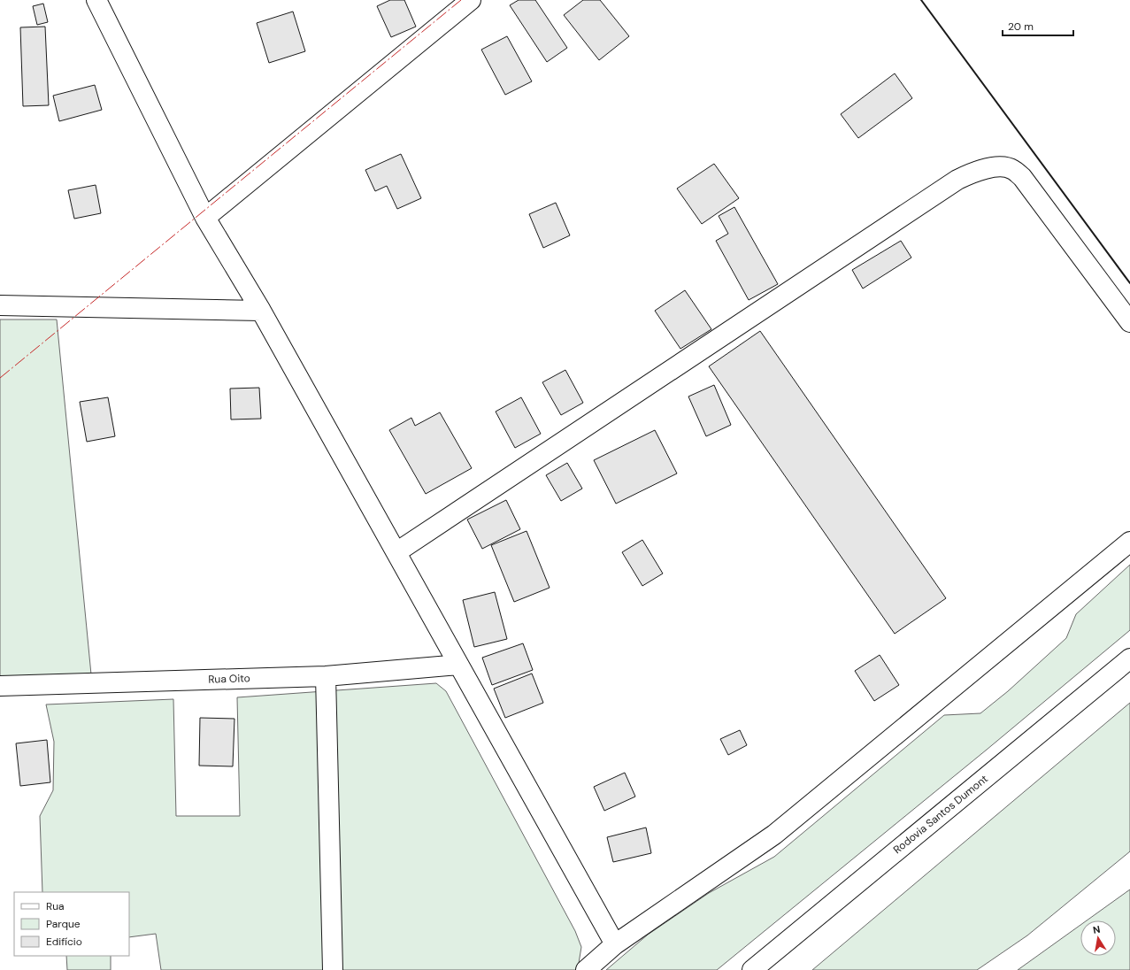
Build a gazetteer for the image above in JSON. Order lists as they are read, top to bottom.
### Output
{
  "streets": {
    "main road": ["Rua Oito", "Rodovia Santos Dumont"]
  },
  "legend": ["Rua", "Parque", "Edifício"],
  "scale_bar": "20 m",
  "north": "top"
}
